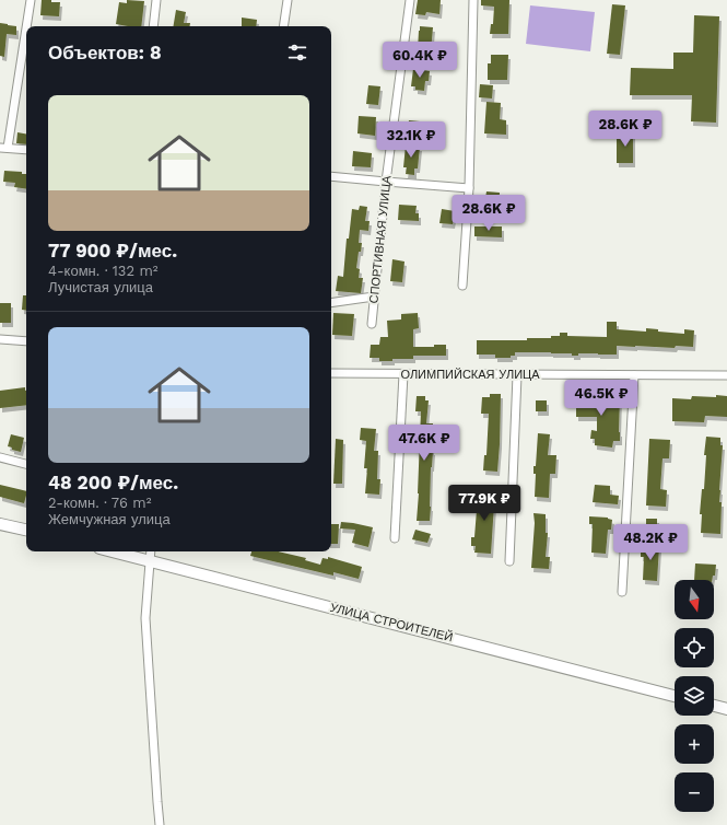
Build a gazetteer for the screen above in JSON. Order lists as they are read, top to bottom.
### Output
{
  "streets": {
    "main road": ["УЛИЦА СТРОИТЕЛЕЙ"],
    "street": ["СПОРТИВНАЯ УЛИЦА", "ОЛИМПИЙСКАЯ УЛИЦА"]
  },
  "north": "bottom",
  "page": {
    "heading": "Объектов: 8",
    "price": [
      "60.4K ₽",
      "28.6K ₽",
      "32.1K ₽",
      "28.6K ₽",
      "46.5K ₽",
      "47.6K ₽",
      "77.9K ₽",
      "48.2K ₽"
    ],
    "list": [
      {
        "name": "77 900 ₽/мес.",
        "note": "4-комн. · 132 m² · Лучистая улица"
      },
      {
        "name": "48 200 ₽/мес.",
        "note": "2-комн. · 76 m² · Жемчужная улица"
      }
    ],
    "map_buttons": ["+", "−"]
  }
}
